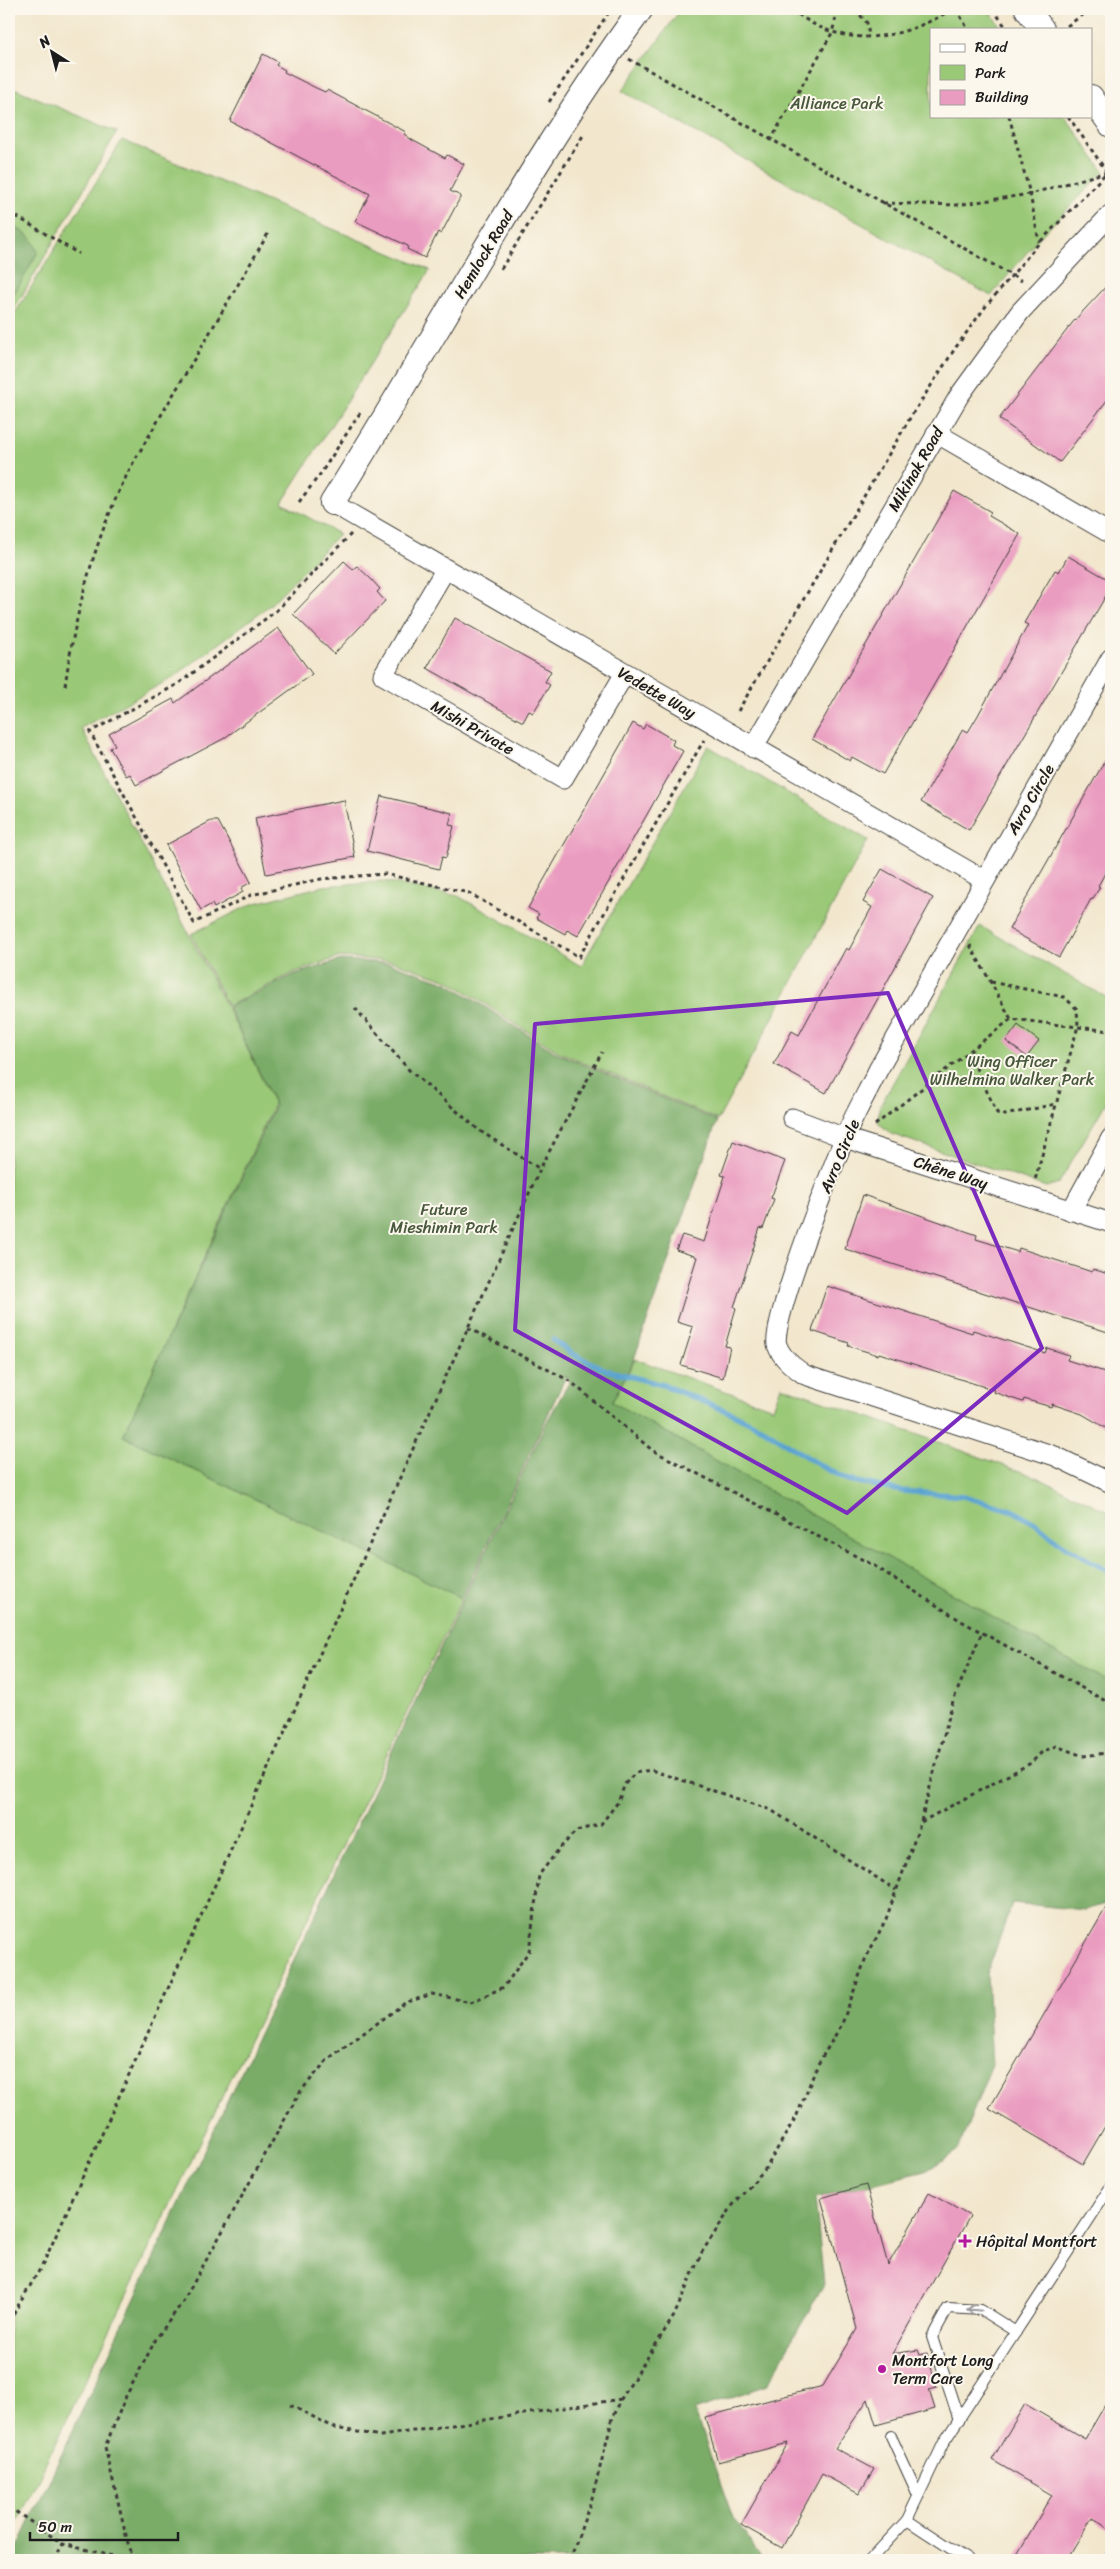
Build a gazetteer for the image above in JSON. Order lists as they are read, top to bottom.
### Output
{
  "streets": {
    "street": [
      "Hemlock Road",
      "Mikinak Road",
      "Vedette Way",
      "Mishi Private",
      "Avro Circle",
      "Chêne Way"
    ]
  },
  "crossings": [
    ["Hemlock Road", "Vedette Way"],
    ["Mikinak Road", "Vedette Way"],
    ["Vedette Way", "Mishi Private"],
    ["Vedette Way", "Avro Circle"],
    ["Avro Circle", "Chêne Way"]
  ],
  "parks": ["Alliance Park", "Wing Officer Wilhelmina Walker Park", "Future Mieshimin Park"],
  "places": {
    "health": ["Hôpital Montfort"],
    "other": ["Montfort Long Term Care"]
  },
  "legend": ["Road", "Park", "Building"],
  "scale_bar": "50 m",
  "north": "top left"
}
